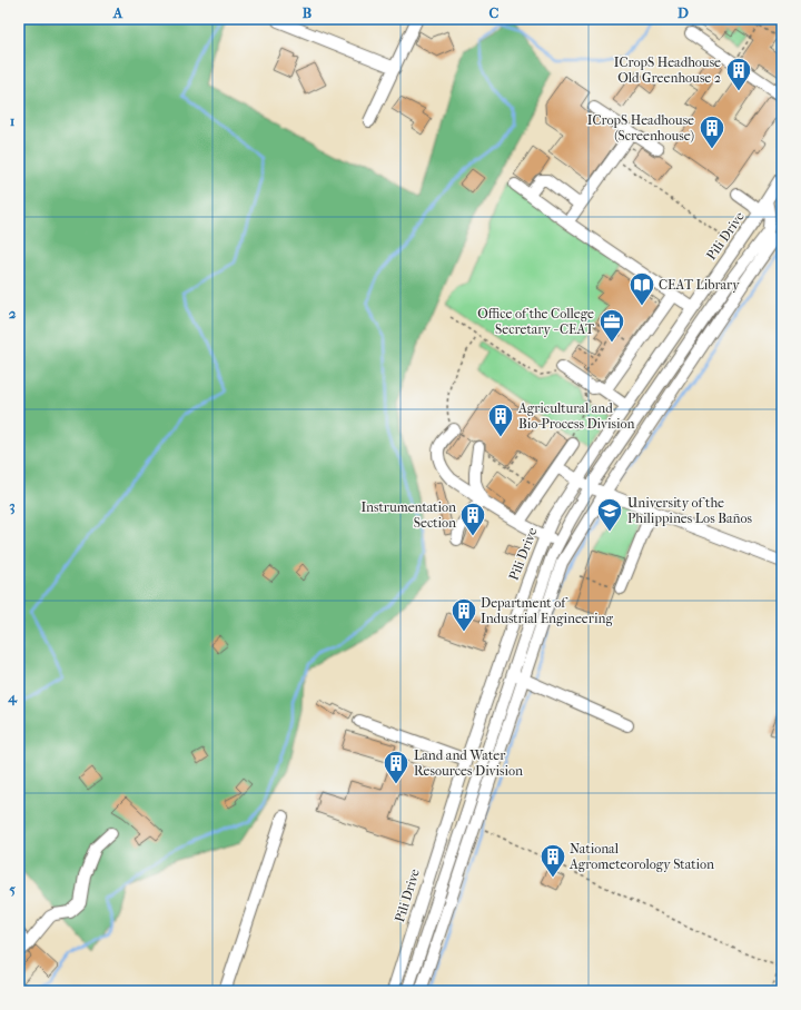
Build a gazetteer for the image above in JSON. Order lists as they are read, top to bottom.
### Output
{
  "streets": {
    "street": ["Pili Drive"]
  },
  "places": {
    "building": [
      "ICropS Headhouse Old Greenhouse 2",
      "ICropS Headhouse (Screenhouse)",
      "Agricultural and Bio-Process Division",
      "Instrumentation Section",
      "Department of Industrial Engineering",
      "Land and Water Resources Division",
      "National Agrometeorology Station"
    ],
    "library": ["CEAT Library"],
    "office": ["Office of the College Secretary - CEAT"],
    "school or university": ["University of the Philippines Los Baños"]
  },
  "grid": {
    "columns": [
      "A",
      "B",
      "C",
      "D"
    ],
    "rows": [
      "1",
      "2",
      "3",
      "4",
      "5"
    ]
  }
}
